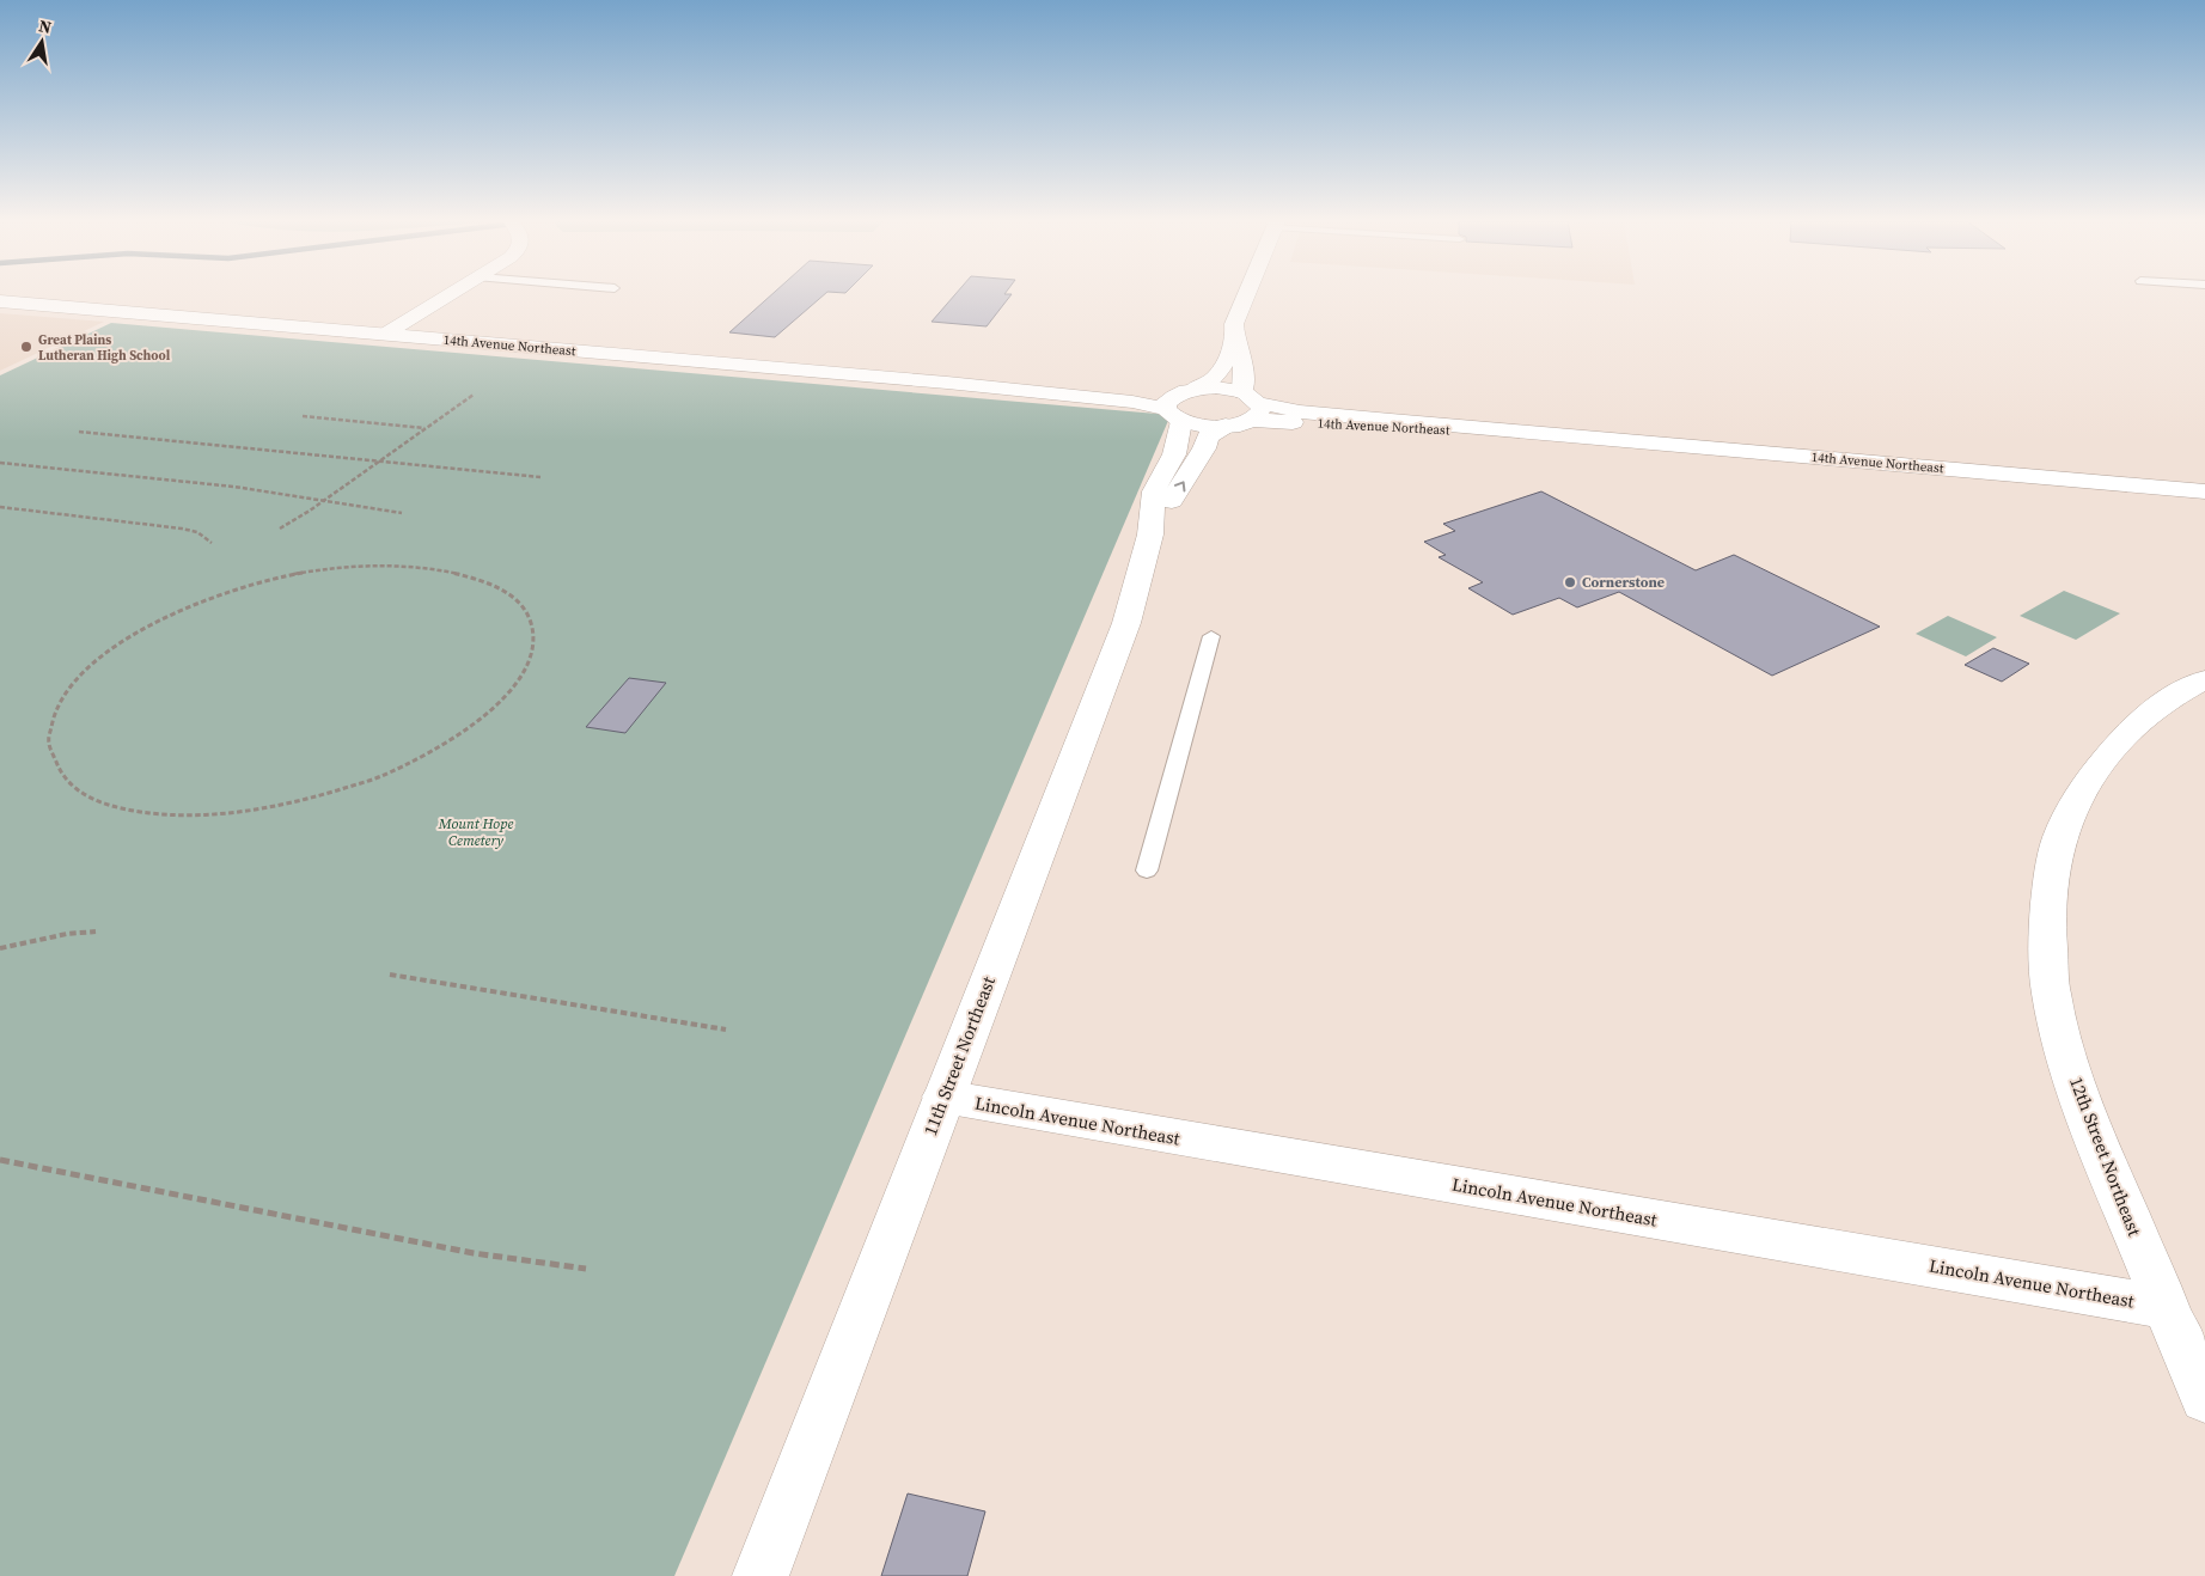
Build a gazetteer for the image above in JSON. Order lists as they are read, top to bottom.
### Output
{
  "streets": {
    "street": [
      "14th Avenue Northeast",
      "11th Street Northeast",
      "Lincoln Avenue Northeast",
      "12th Street Northeast"
    ]
  },
  "crossings": [
    ["14th Avenue Northeast", "11th Street Northeast"],
    ["11th Street Northeast", "Lincoln Avenue Northeast"],
    ["Lincoln Avenue Northeast", "12th Street Northeast"]
  ],
  "parks": ["Mount Hope Cemetery"],
  "places": ["Great Plains Lutheran High School", "Cornerstone"],
  "north": "top"
}
